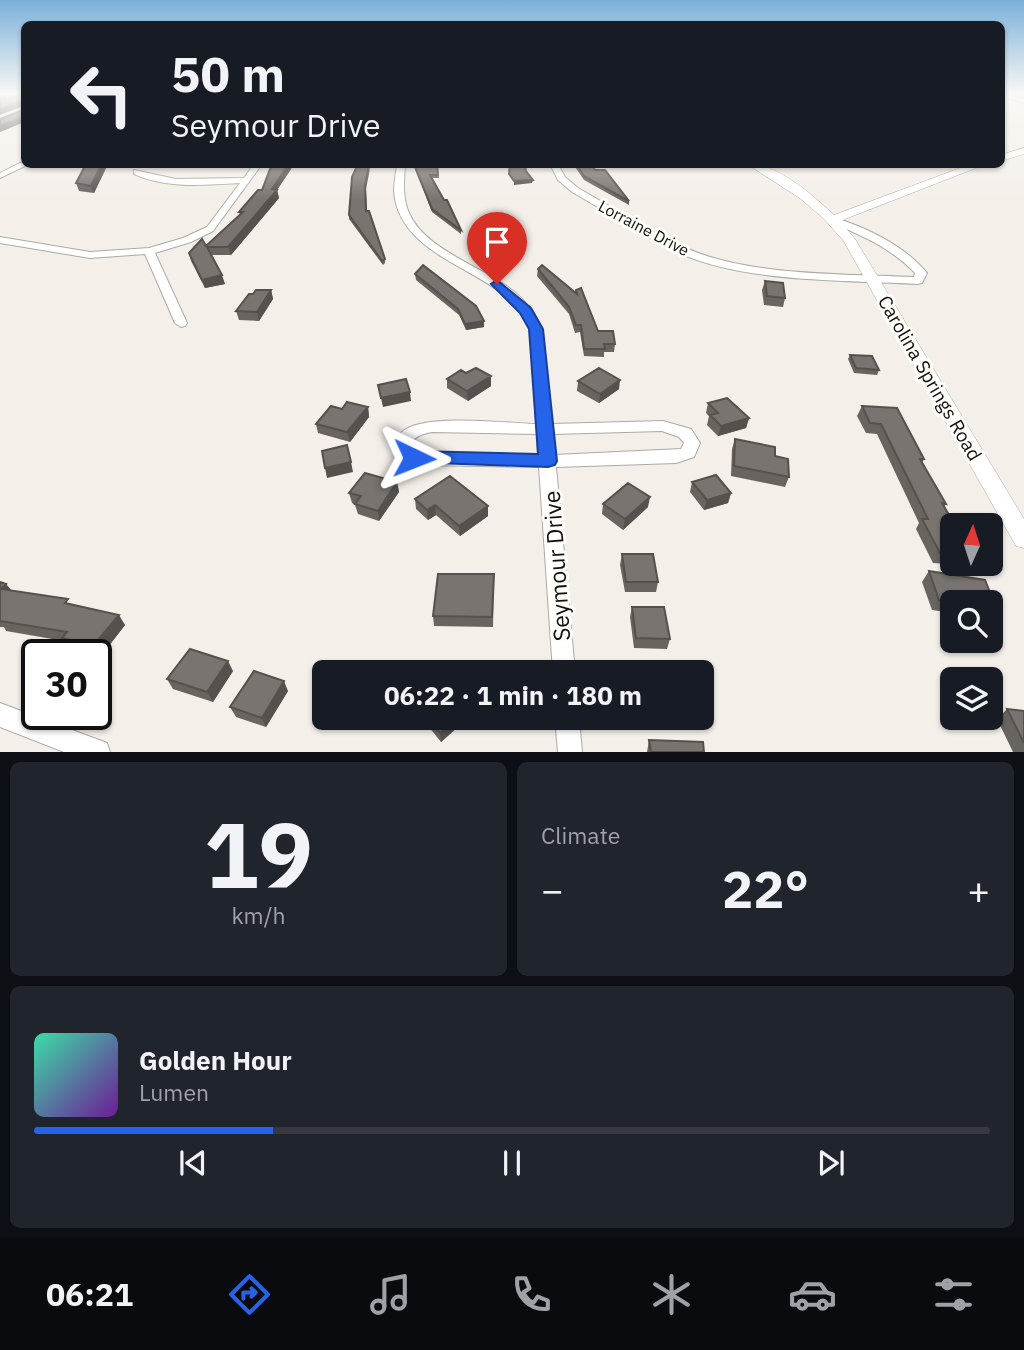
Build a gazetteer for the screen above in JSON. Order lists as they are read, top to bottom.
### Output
{
  "streets": {
    "street": ["Lorraine Drive", "Carolina Springs Road", "Seymour Drive"]
  },
  "crossings": [
    ["Lorraine Drive", "Carolina Springs Road"]
  ],
  "north": "top",
  "page": {
    "turn": ["50 m", "Seymour Drive"],
    "limit": "30",
    "trip": "06:22 · 1 min · 180 m",
    "tile": [
      ["19", "km/h"],
      "Climate"
    ],
    "heat": ["−", "22°", "+"],
    "song": ["Golden Hour", "Lumen"],
    "tabs": "06:21"
  }
}
